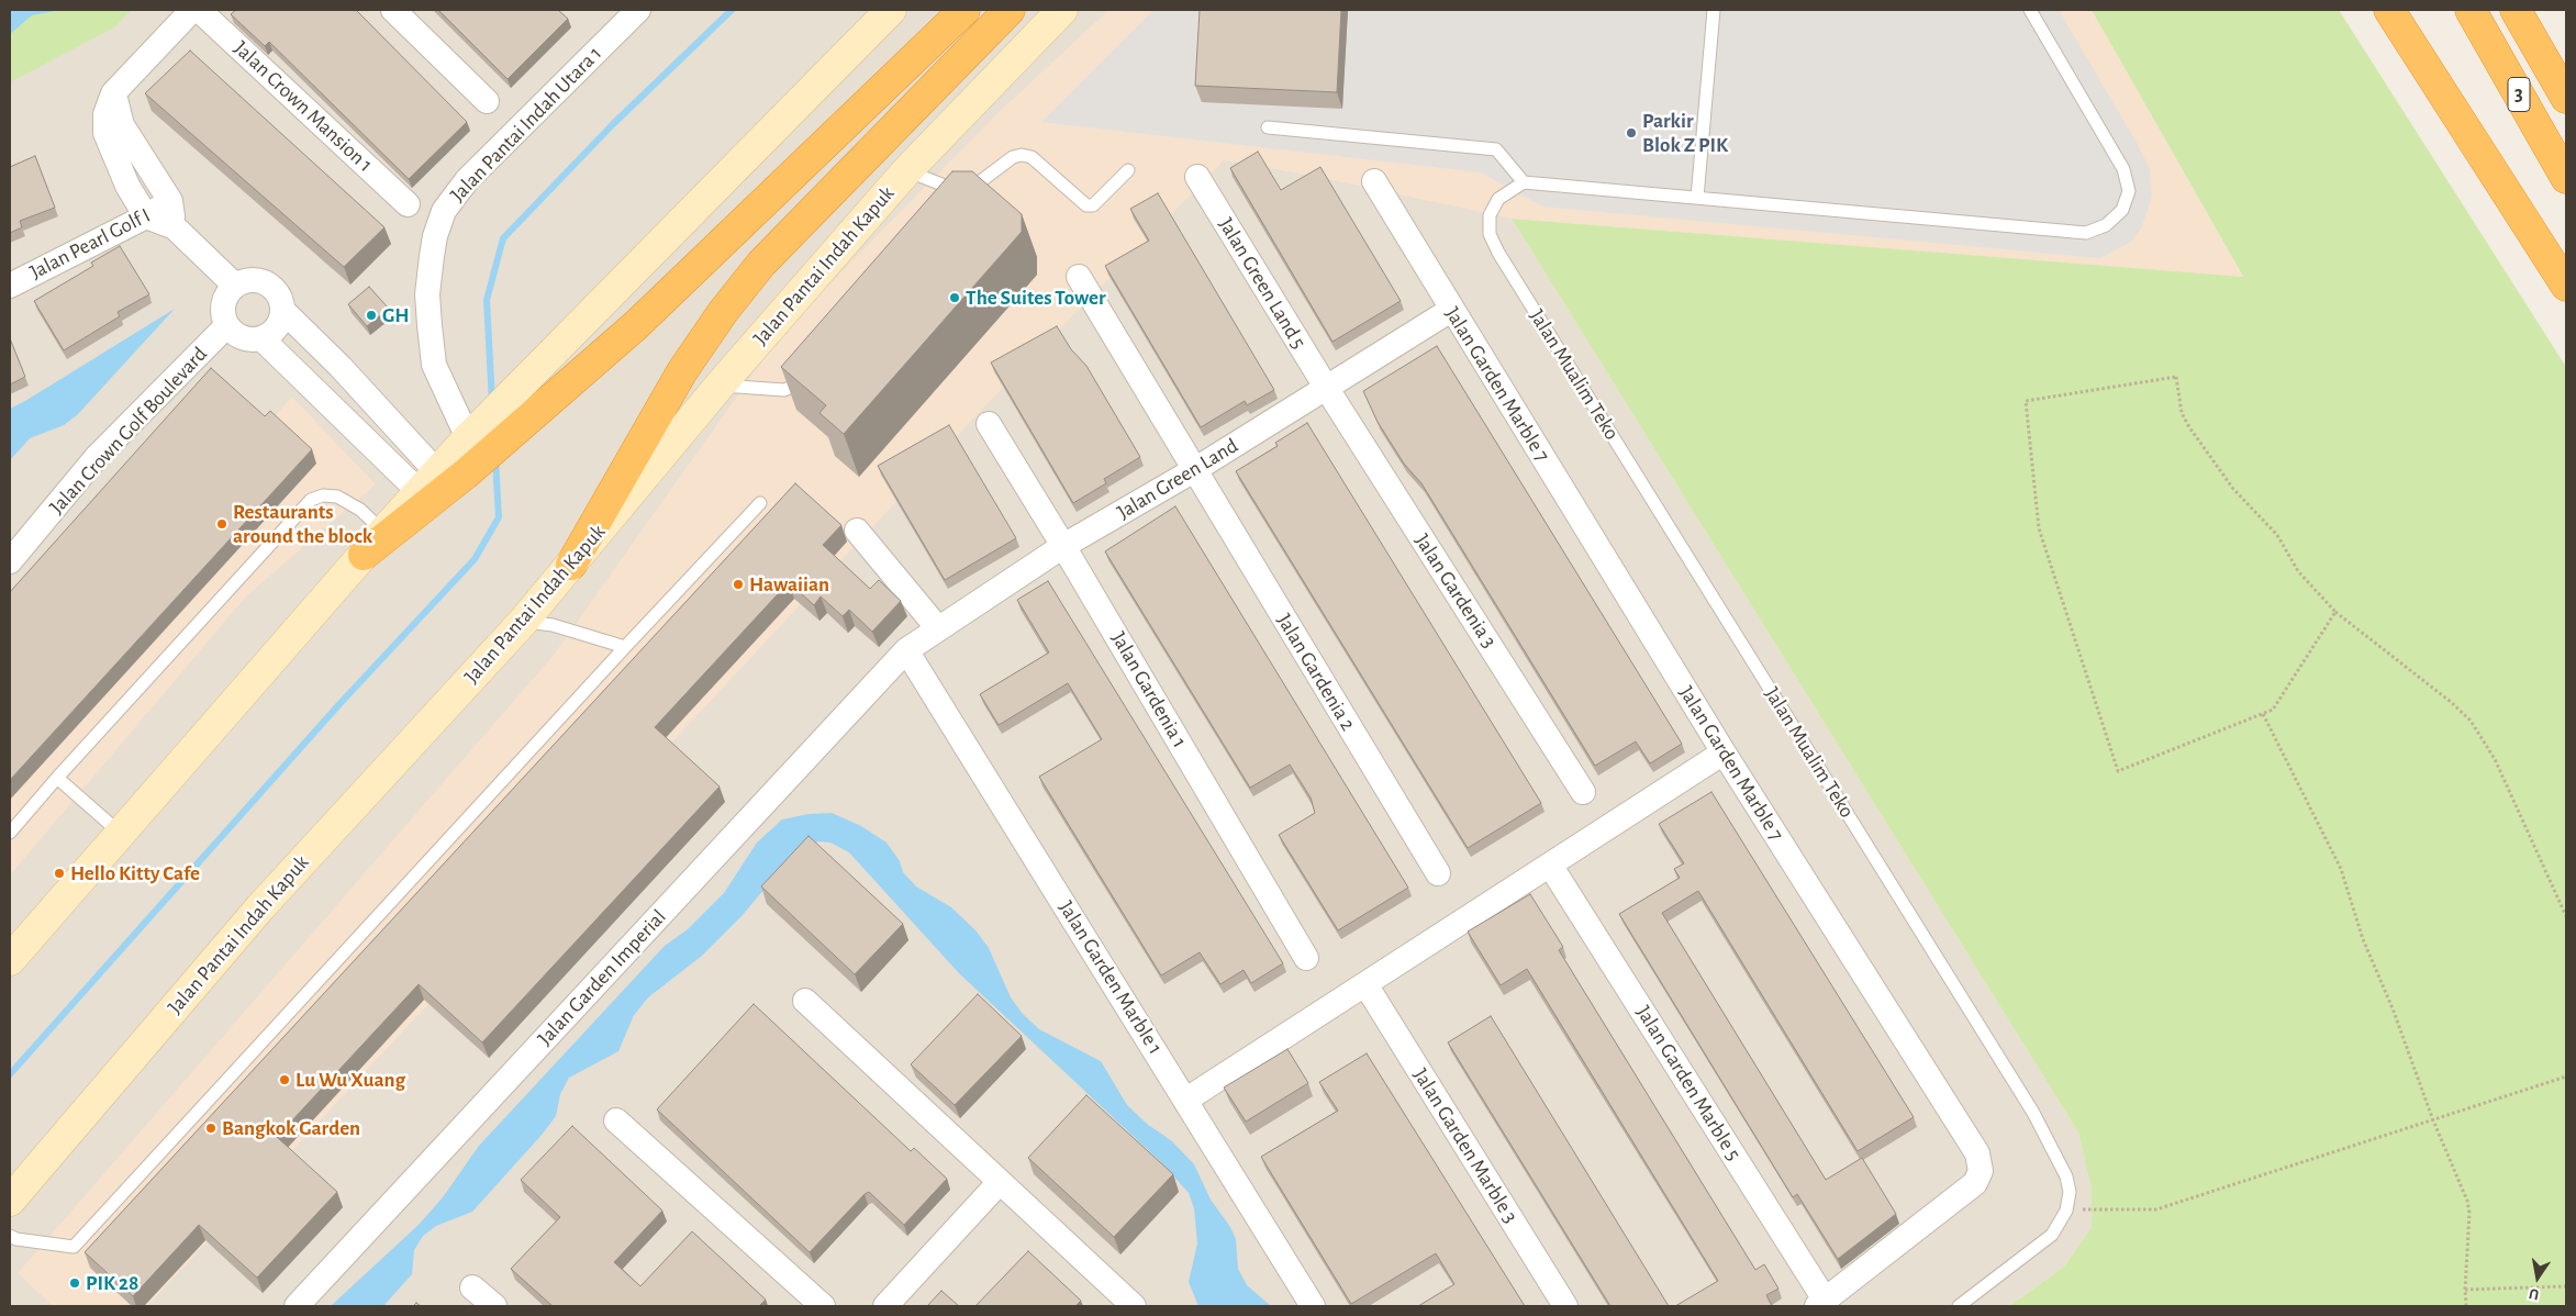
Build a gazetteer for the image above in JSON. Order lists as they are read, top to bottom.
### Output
{
  "streets": {
    "highway": ["3"],
    "main road": ["Jalan Pantai Indah Kapuk"],
    "street": [
      "Jalan Crown Mansion 1",
      "Jalan Pantai Indah Utara 1",
      "Jalan Pearl Golf I",
      "Jalan Green Land 5",
      "Jalan Garden Marble 7",
      "Jalan Crown Golf Boulevard",
      "Jalan Green Land",
      "Jalan Gardenia 3",
      "Jalan Gardenia 2",
      "Jalan Gardenia 1",
      "Jalan Garden Imperial",
      "Jalan Garden Marble 1",
      "Jalan Garden Marble 5",
      "Jalan Garden Marble 3"
    ],
    "lane": ["Jalan Mualim Teko"]
  },
  "crossings": [
    ["Jalan Green Land 5", "Jalan Green Land"],
    ["Jalan Green Land 5", "Jalan Gardenia 3"],
    ["Jalan Garden Marble 7", "Jalan Green Land"],
    ["Jalan Garden Marble 7", "Jalan Garden Marble 5"],
    ["Jalan Green Land", "Jalan Gardenia 3"],
    ["Jalan Green Land", "Jalan Gardenia 2"],
    ["Jalan Green Land", "Jalan Gardenia 1"],
    ["Jalan Green Land", "Jalan Garden Imperial"],
    ["Jalan Green Land", "Jalan Garden Marble 1"],
    ["Jalan Garden Imperial", "Jalan Garden Marble 1"]
  ],
  "places": [
    "Parkir Blok Z PIK",
    "The Suites Tower",
    "GH",
    "Restaurants around the block",
    "Hawaiian",
    "Hello Kitty Cafe",
    "Lu Wu Xuang",
    "Bangkok Garden",
    "PIK 28"
  ],
  "north": "bottom"
}
